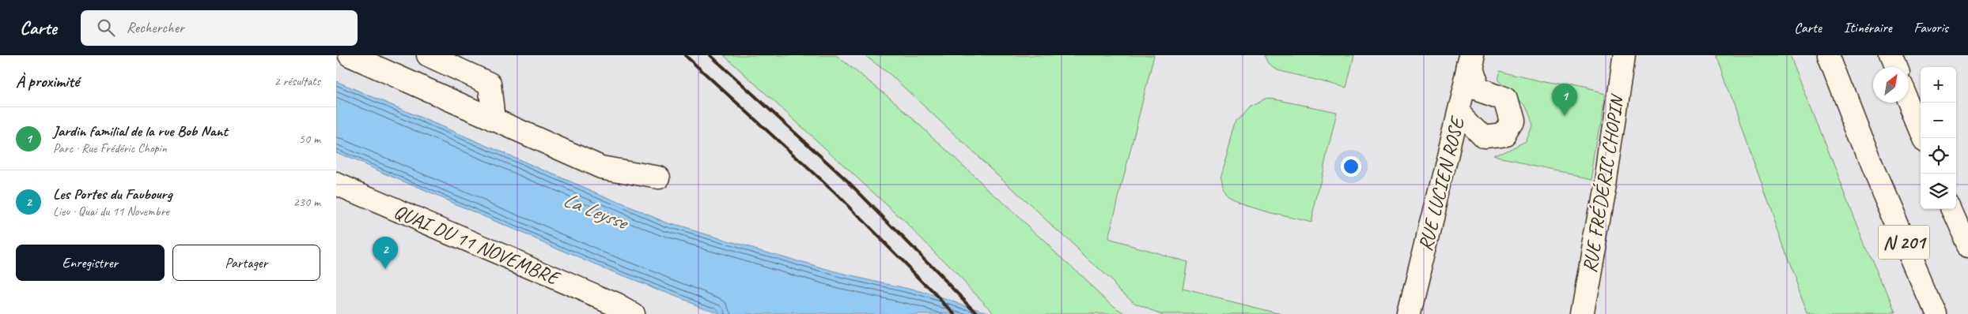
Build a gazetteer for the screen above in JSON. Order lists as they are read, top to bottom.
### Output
{
  "streets": {
    "main road": [
      "RUE LUCIEN ROSE",
      "RUE FRÉDÉRIC CHOPIN",
      "N 201",
      "QUAI DU 11 NOVEMBRE"
    ]
  },
  "water": ["La Leysse"],
  "north": "top right",
  "page": {
    "header": "Carte",
    "search": "Rechercher",
    "nav": ["Carte", "Itinéraire", "Favoris"],
    "heading": ["À proximité", "2 résultats"],
    "map_buttons": ["+", "−"],
    "pins": ["1", "2"],
    "list": [
      {
        "mark": "1",
        "name": "Jardin familial de la rue Bob Nant",
        "note": "Parc · Rue Frédéric Chopin",
        "value": "50 m"
      },
      {
        "mark": "2",
        "name": "Les Portes du Faubourg",
        "note": "Lieu · Quai du 11 Novembre",
        "value": "230 m"
      }
    ],
    "buttons": ["Enregistrer", "Partager"]
  }
}
